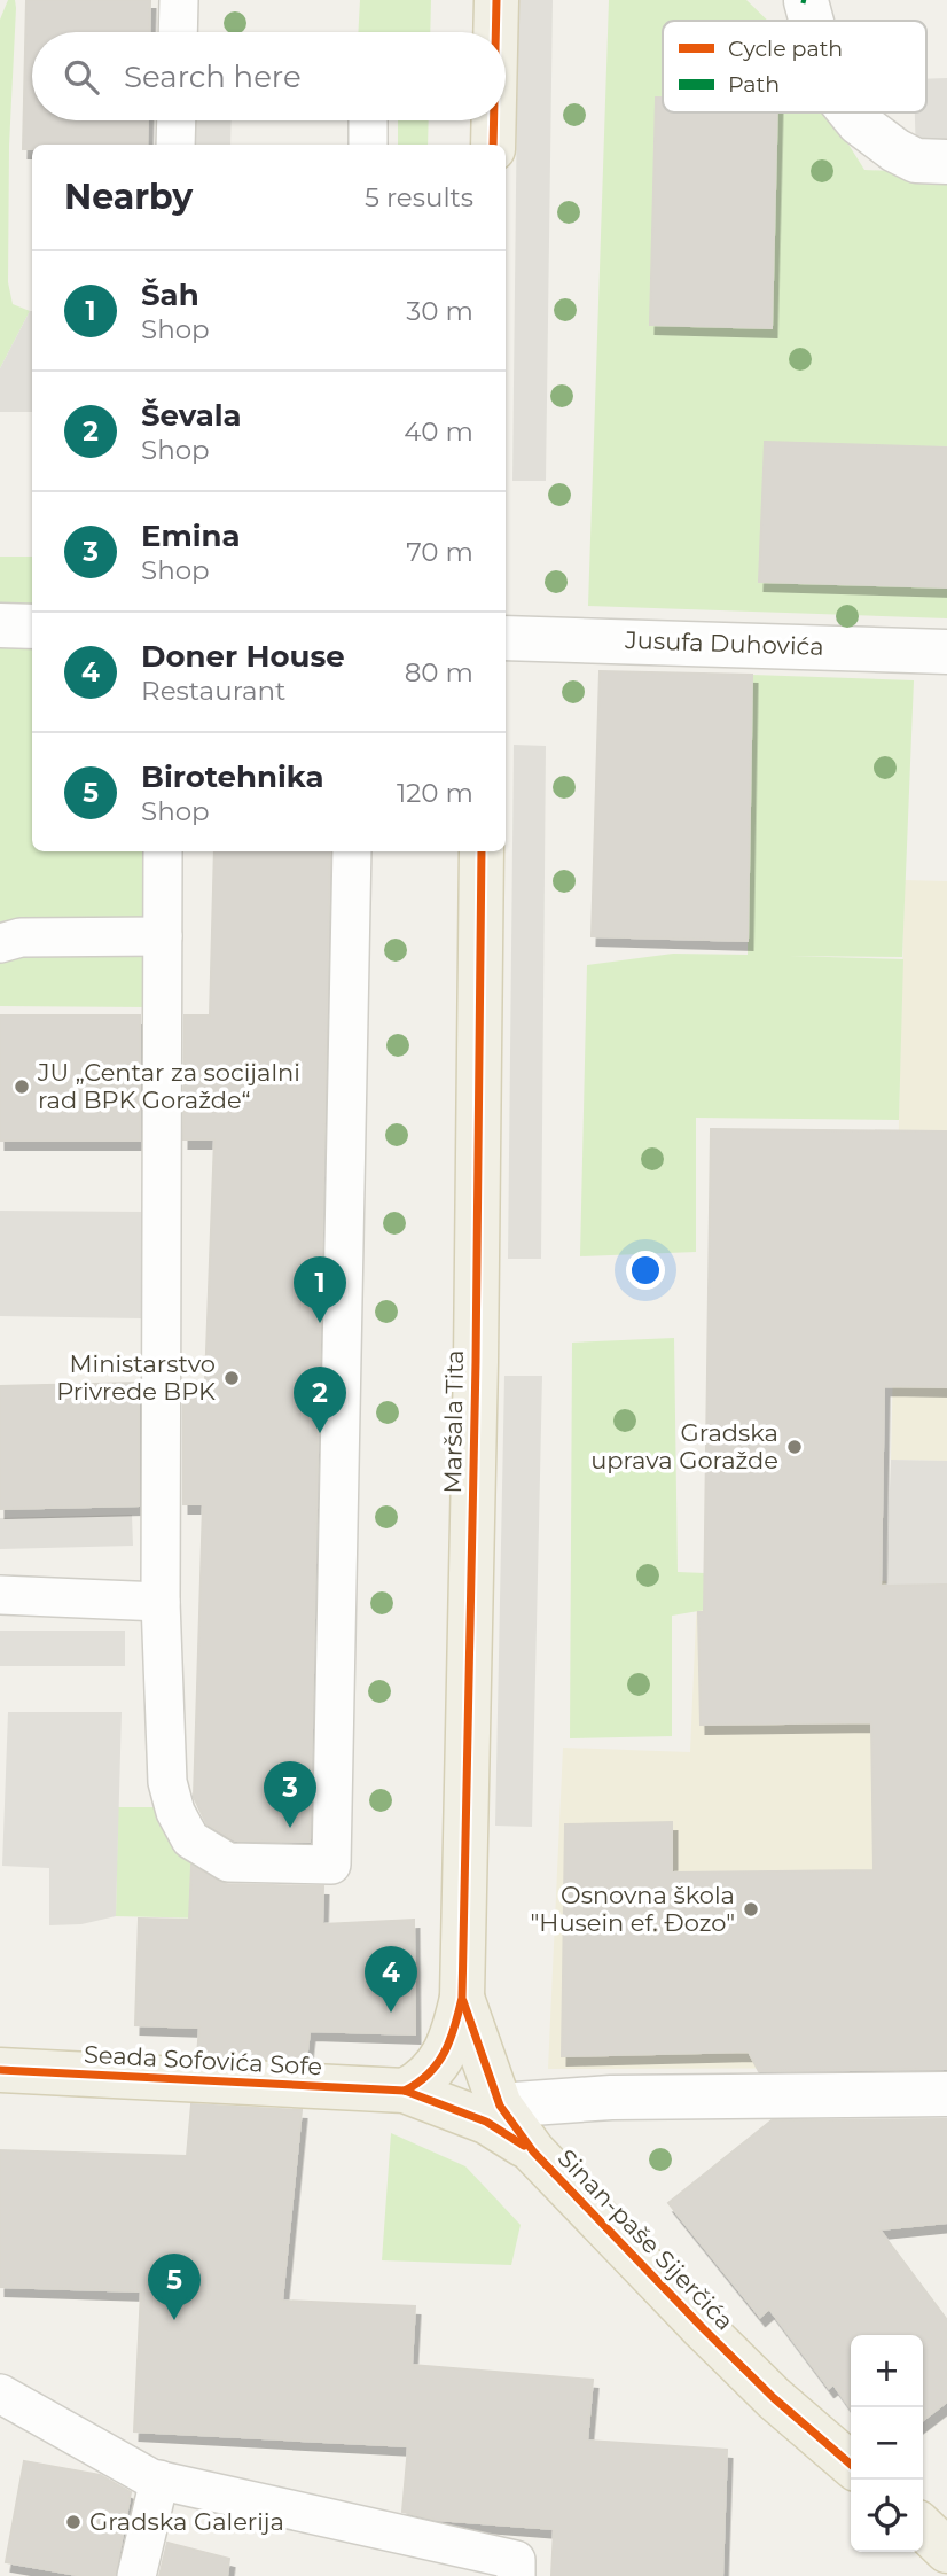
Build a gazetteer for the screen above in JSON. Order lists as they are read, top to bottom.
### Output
{
  "streets": {
    "main road": ["Maršala Tita", "Seada Sofovića Sofe", "Sinan-paše Sijerčića"],
    "street": ["Jusufa Duhovića"]
  },
  "crossings": [
    ["Maršala Tita", "Sinan-paše Sijerčića"],
    ["Seada Sofovića Sofe", "Sinan-paše Sijerčića"]
  ],
  "places": [
    "JU „Centar za socijalni rad BPK Goražde“",
    "Ministarstvo Privrede BPK",
    "Gradska uprava Goražde",
    "Osnovna škola \"Husein ef. Đozo\"",
    "Gradska Galerija"
  ],
  "legend": ["Cycle path", "Path"],
  "page": {
    "search": "Search here",
    "heading": ["Nearby", "5 results"],
    "list": [
      {
        "mark": "1",
        "name": "Šah",
        "note": "Shop",
        "value": "30 m"
      },
      {
        "mark": "2",
        "name": "Ševala",
        "note": "Shop",
        "value": "40 m"
      },
      {
        "mark": "3",
        "name": "Emina",
        "note": "Shop",
        "value": "70 m"
      },
      {
        "mark": "4",
        "name": "Doner House",
        "note": "Restaurant",
        "value": "80 m"
      },
      {
        "mark": "5",
        "name": "Birotehnika",
        "note": "Shop",
        "value": "120 m"
      }
    ],
    "pins": [
      "1",
      "2",
      "3",
      "4",
      "5"
    ],
    "map_buttons": ["+", "−"]
  }
}
